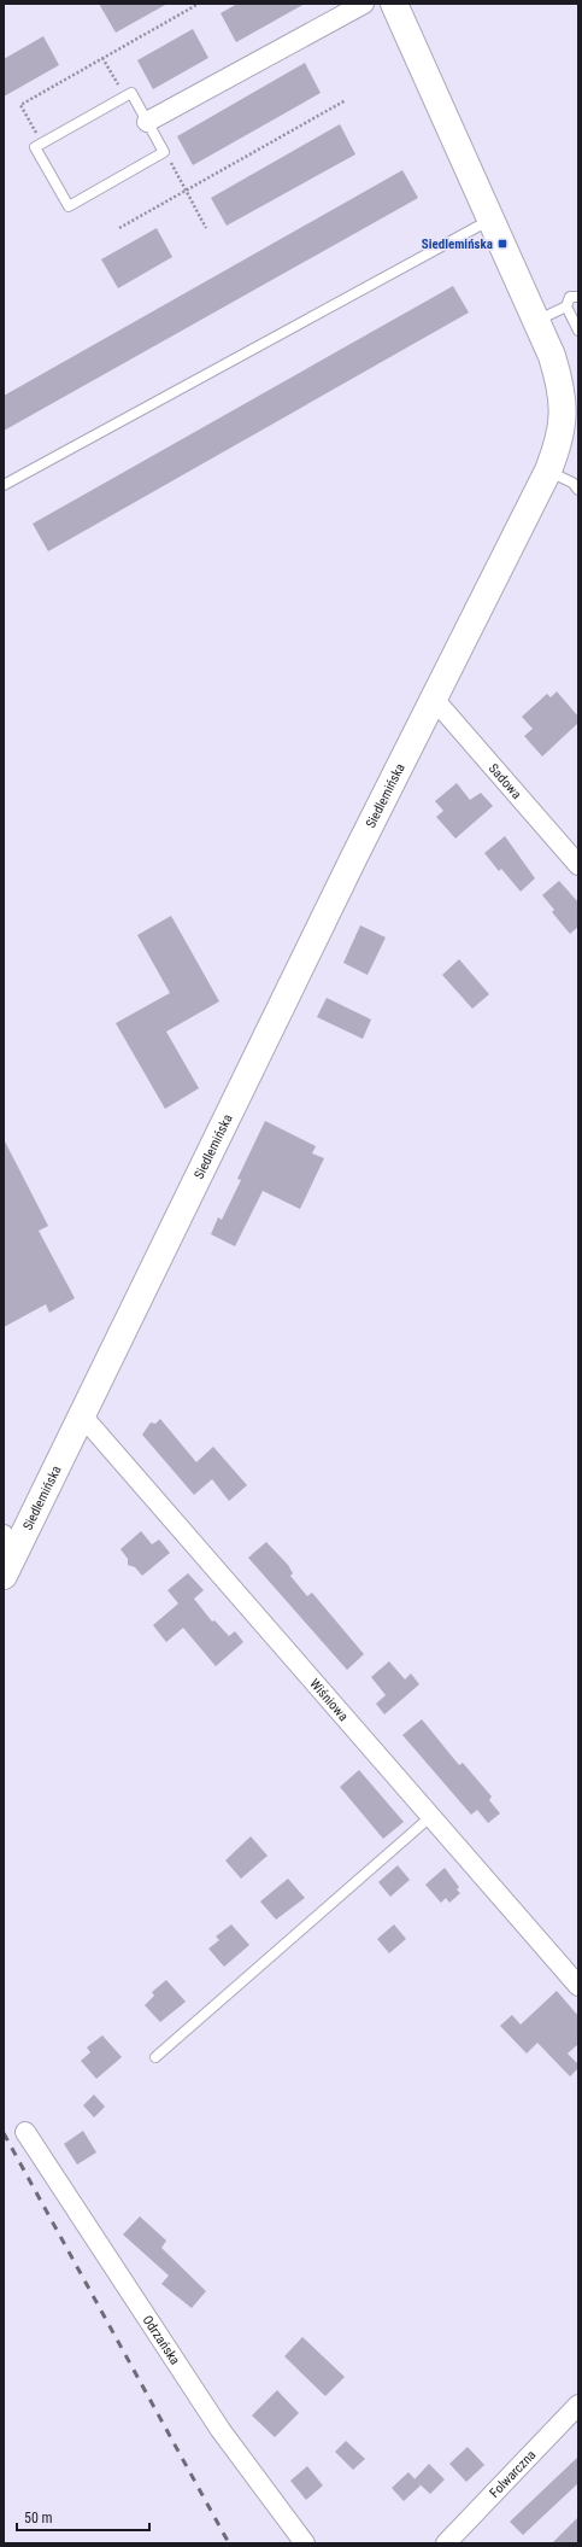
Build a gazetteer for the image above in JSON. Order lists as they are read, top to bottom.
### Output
{
  "streets": {
    "street": [
      "Sadowa",
      "Siedlemińska",
      "Wiśniowa",
      "Odrzańska",
      "Folwarczna"
    ]
  },
  "crossings": [
    ["Sadowa", "Siedlemińska"],
    ["Siedlemińska", "Wiśniowa"]
  ],
  "places": {
    "transit": ["Siedlemińska"]
  },
  "scale_bar": "50 m"
}
